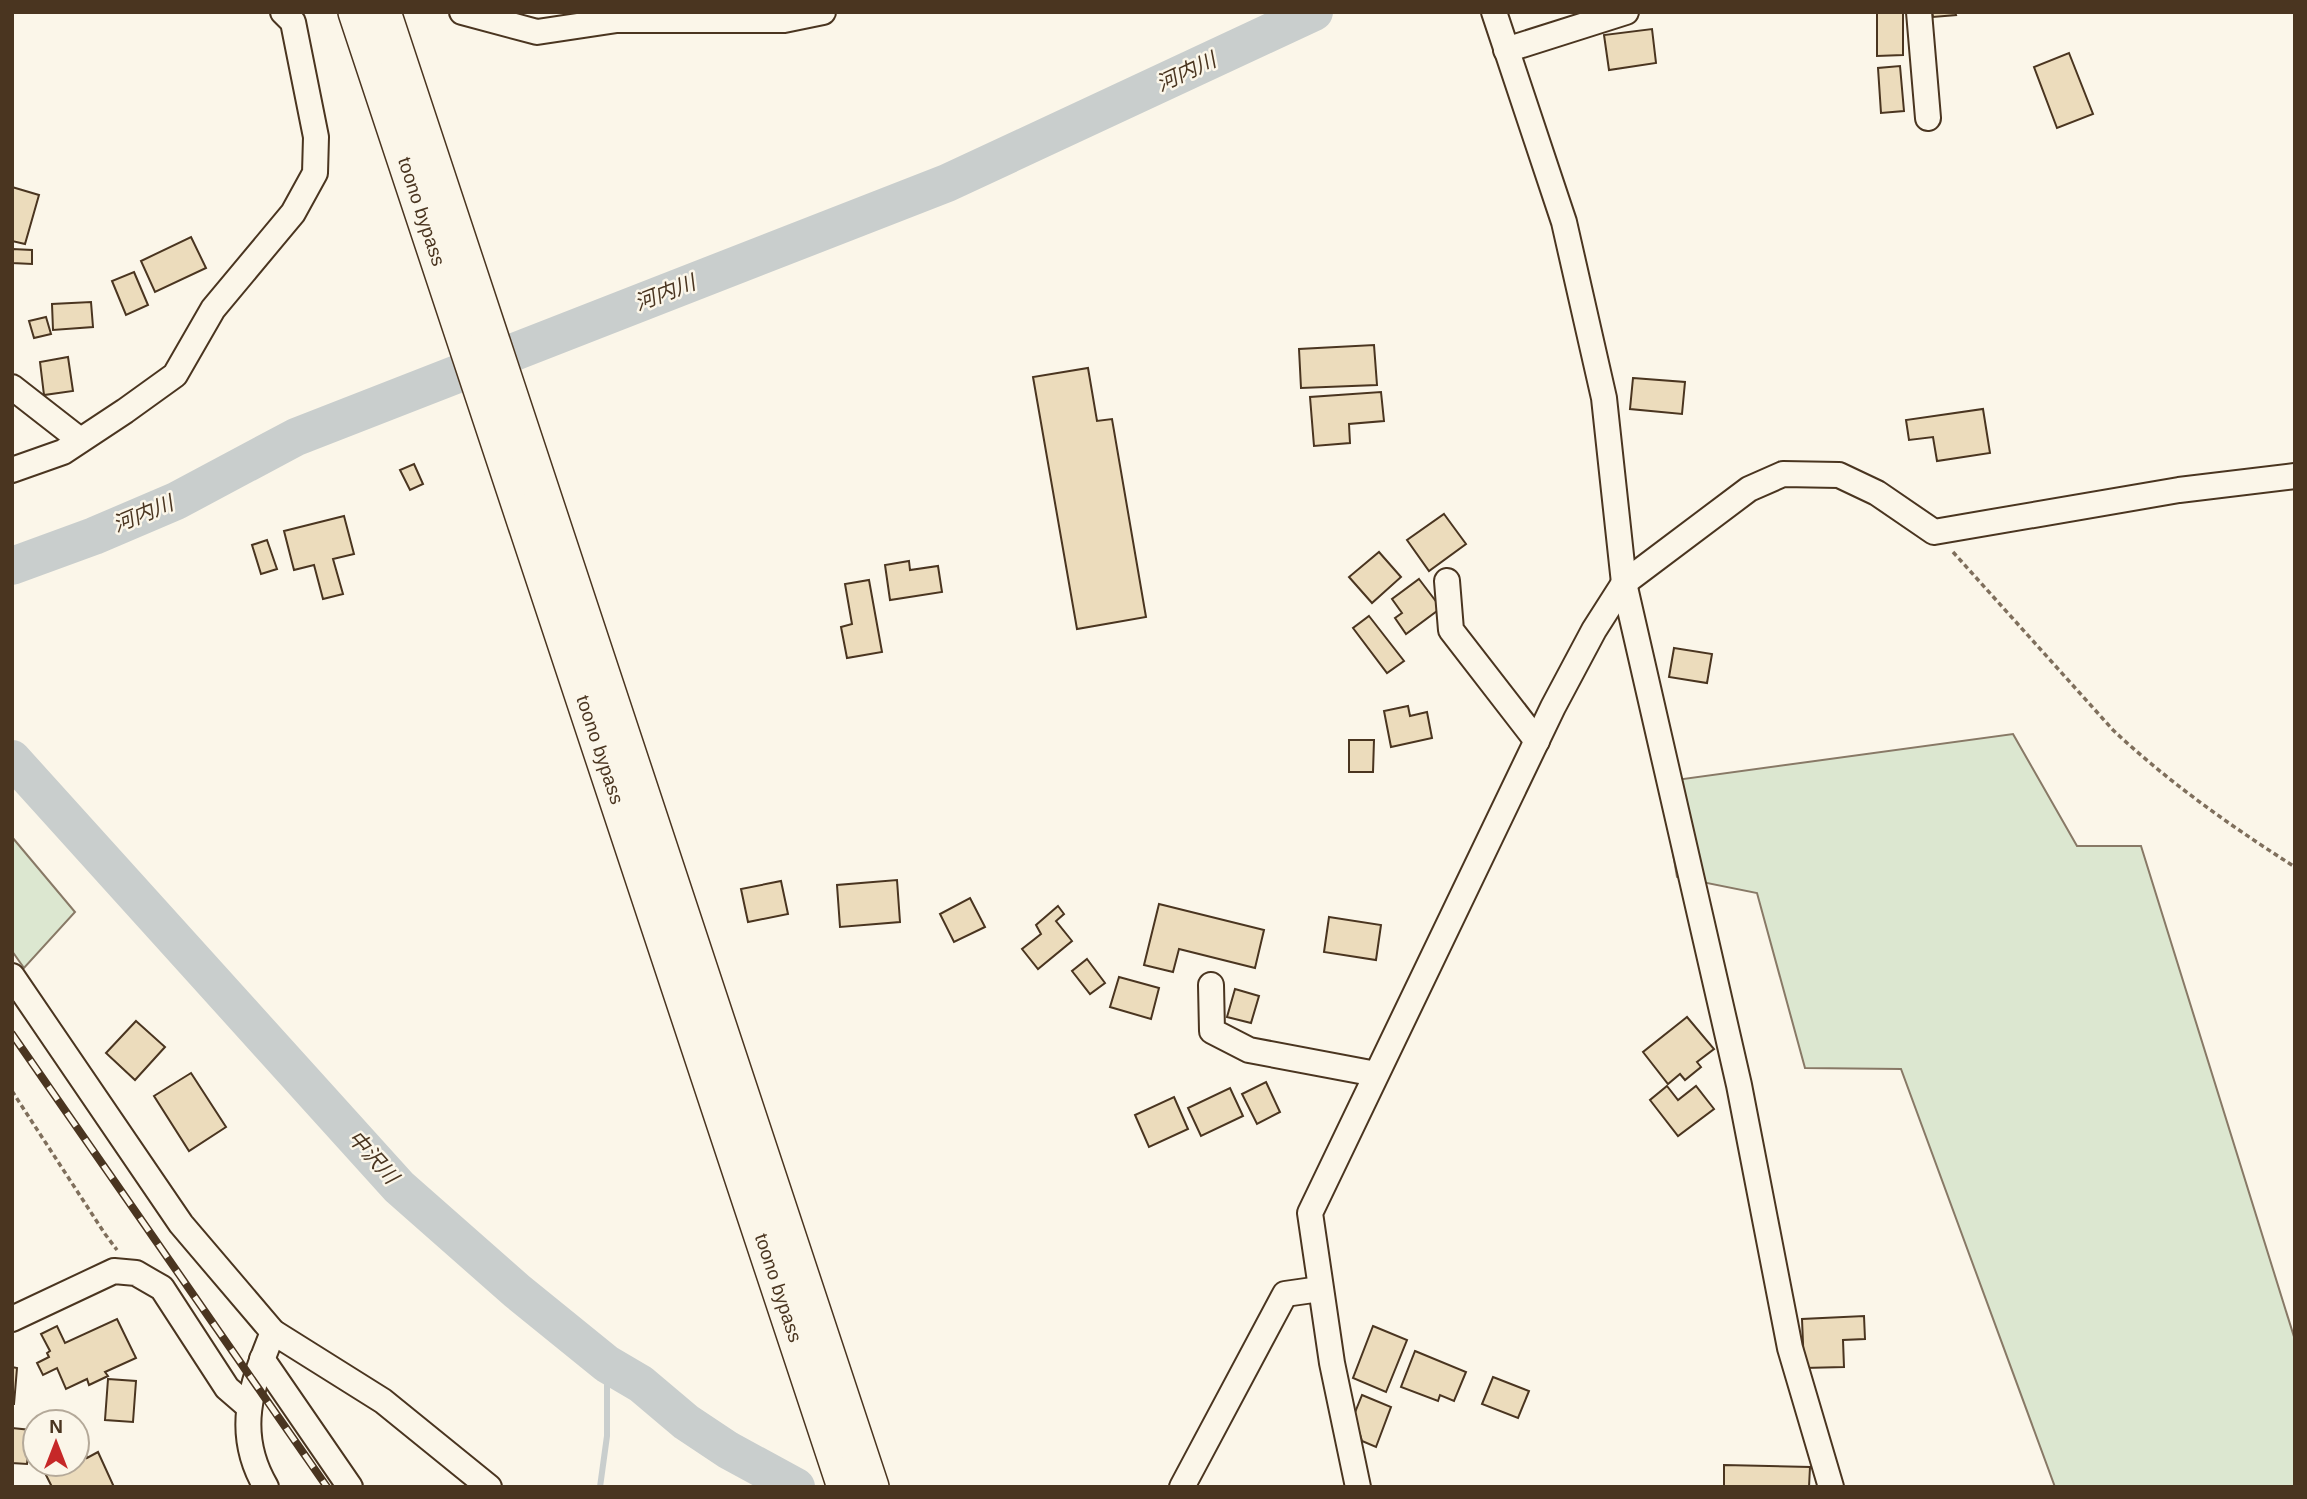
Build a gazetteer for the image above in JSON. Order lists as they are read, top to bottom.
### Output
{
  "streets": {
    "highway": ["toono bypass"]
  },
  "water": ["河内川", "中沢川"],
  "north": "top"
}
